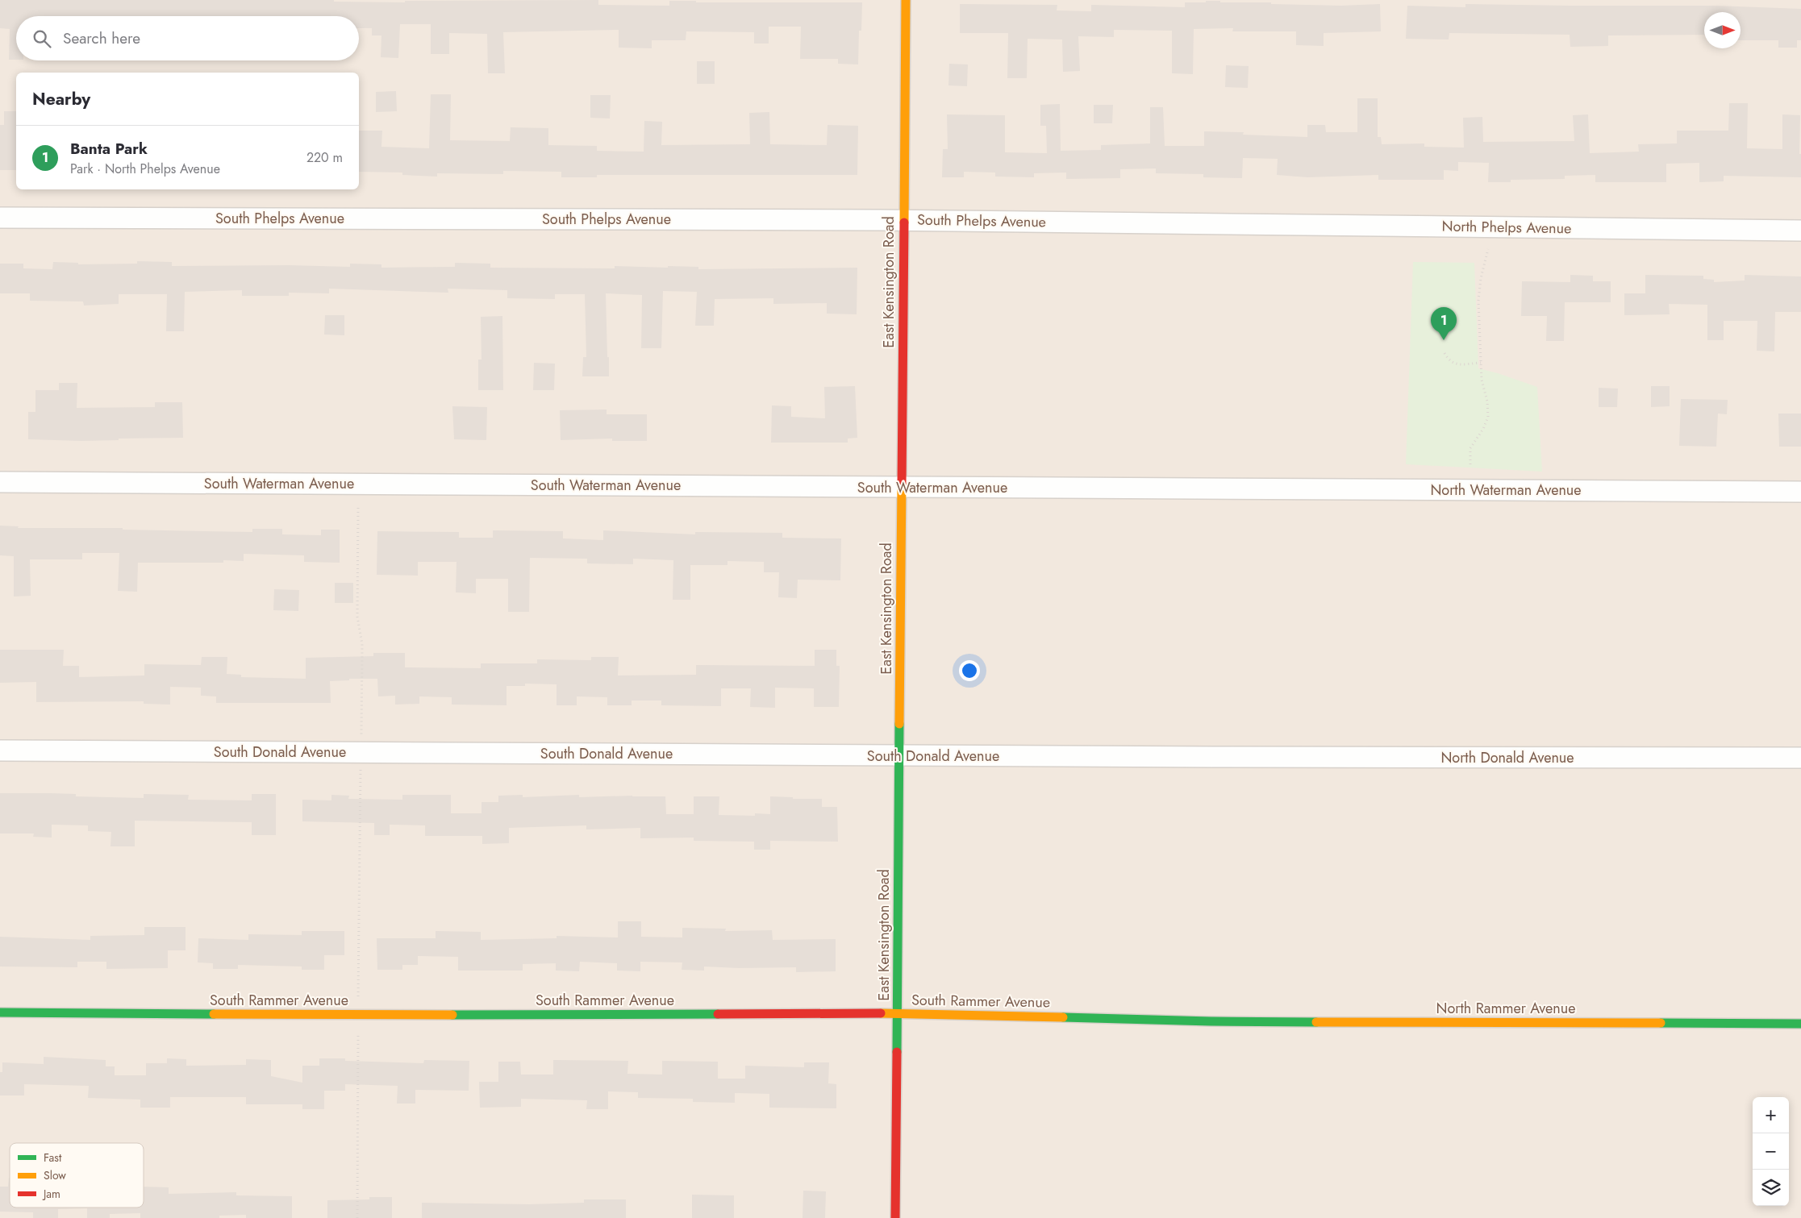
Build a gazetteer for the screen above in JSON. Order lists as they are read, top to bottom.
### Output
{
  "streets": {
    "street": [
      "South Phelps Avenue",
      "North Phelps Avenue",
      "East Kensington Road",
      "South Waterman Avenue",
      "North Waterman Avenue",
      "South Donald Avenue",
      "North Donald Avenue",
      "South Rammer Avenue",
      "North Rammer Avenue"
    ]
  },
  "crossings": [
    ["South Phelps Avenue", "North Phelps Avenue"],
    ["South Phelps Avenue", "East Kensington Road"],
    ["East Kensington Road", "South Waterman Avenue"],
    ["East Kensington Road", "South Donald Avenue"],
    ["East Kensington Road", "South Rammer Avenue"],
    ["South Waterman Avenue", "North Waterman Avenue"],
    ["South Donald Avenue", "North Donald Avenue"],
    ["South Rammer Avenue", "North Rammer Avenue"]
  ],
  "legend": ["Fast", "Slow", "Jam"],
  "north": "right",
  "page": {
    "search": "Search here",
    "heading": "Nearby",
    "list": [
      {
        "mark": "1",
        "name": "Banta Park",
        "note": "Park · North Phelps Avenue",
        "value": "220 m"
      }
    ],
    "pins": "1",
    "map_buttons": ["+", "−"]
  }
}
